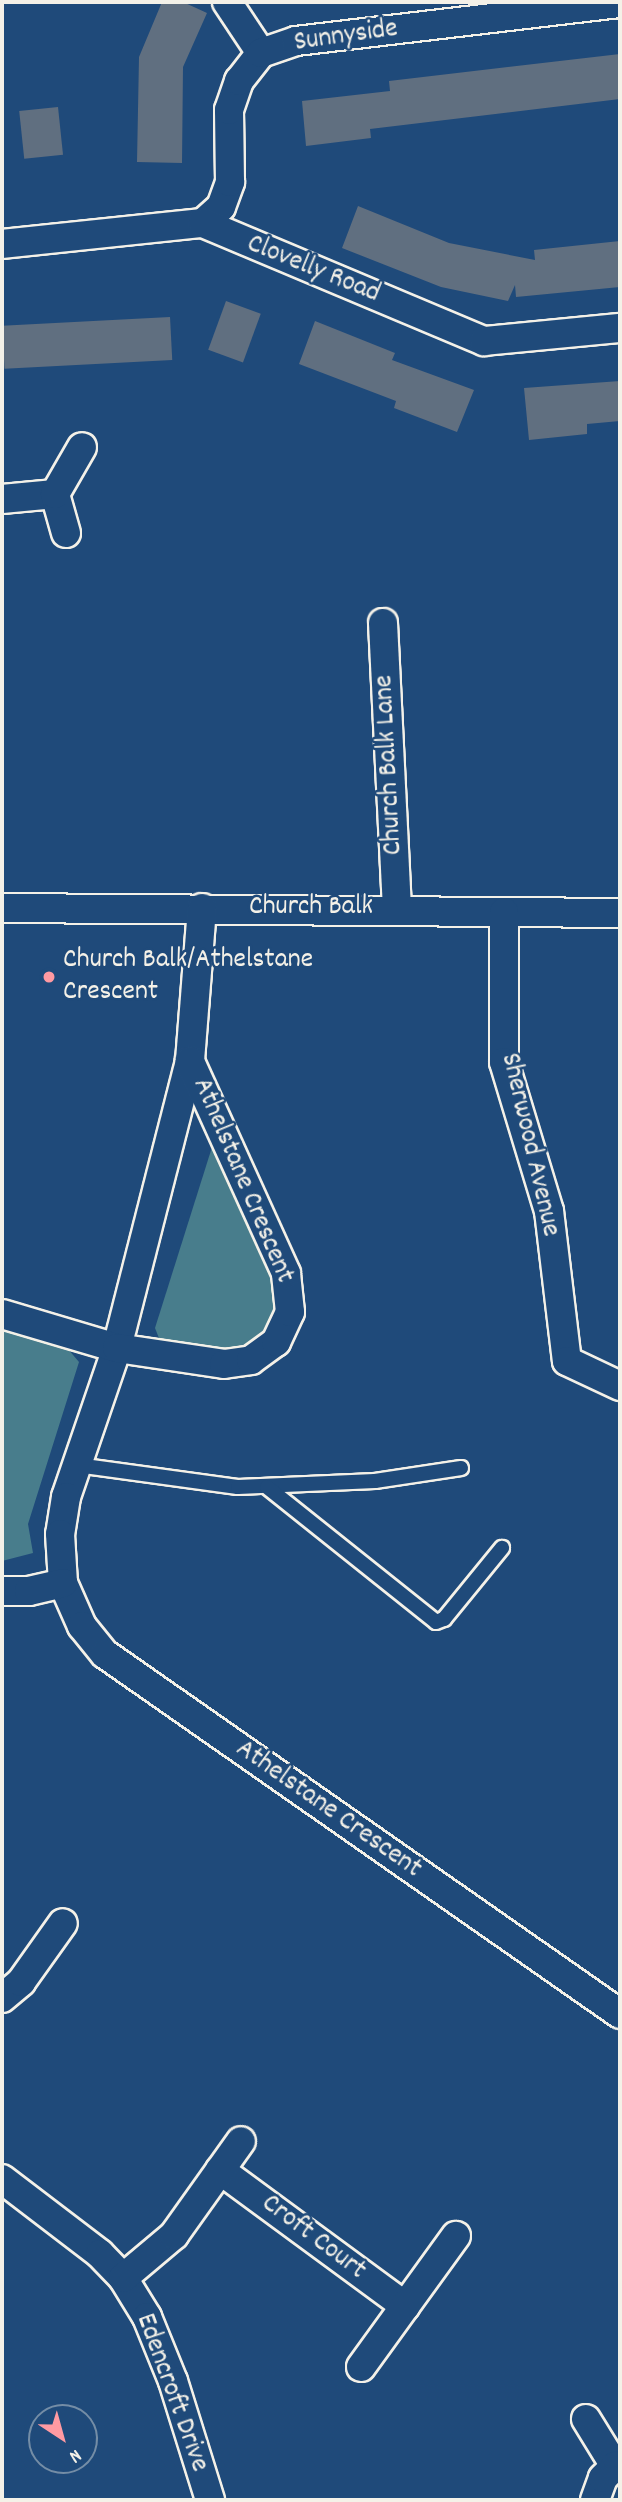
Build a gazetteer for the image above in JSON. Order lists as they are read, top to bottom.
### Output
{
  "streets": {
    "street": [
      "Sunnyside",
      "Clovelly Road",
      "Church Balk Lane",
      "Church Balk",
      "Sherwood Avenue",
      "Athelstane Crescent",
      "Croft Court",
      "Edencroft Drive"
    ]
  },
  "crossings": [
    ["Sunnyside", "Clovelly Road"],
    ["Church Balk Lane", "Church Balk"],
    ["Church Balk", "Sherwood Avenue"],
    ["Church Balk", "Athelstane Crescent"]
  ],
  "places": ["Church Balk/Athelstane Crescent"],
  "north": "bottom right"
}
